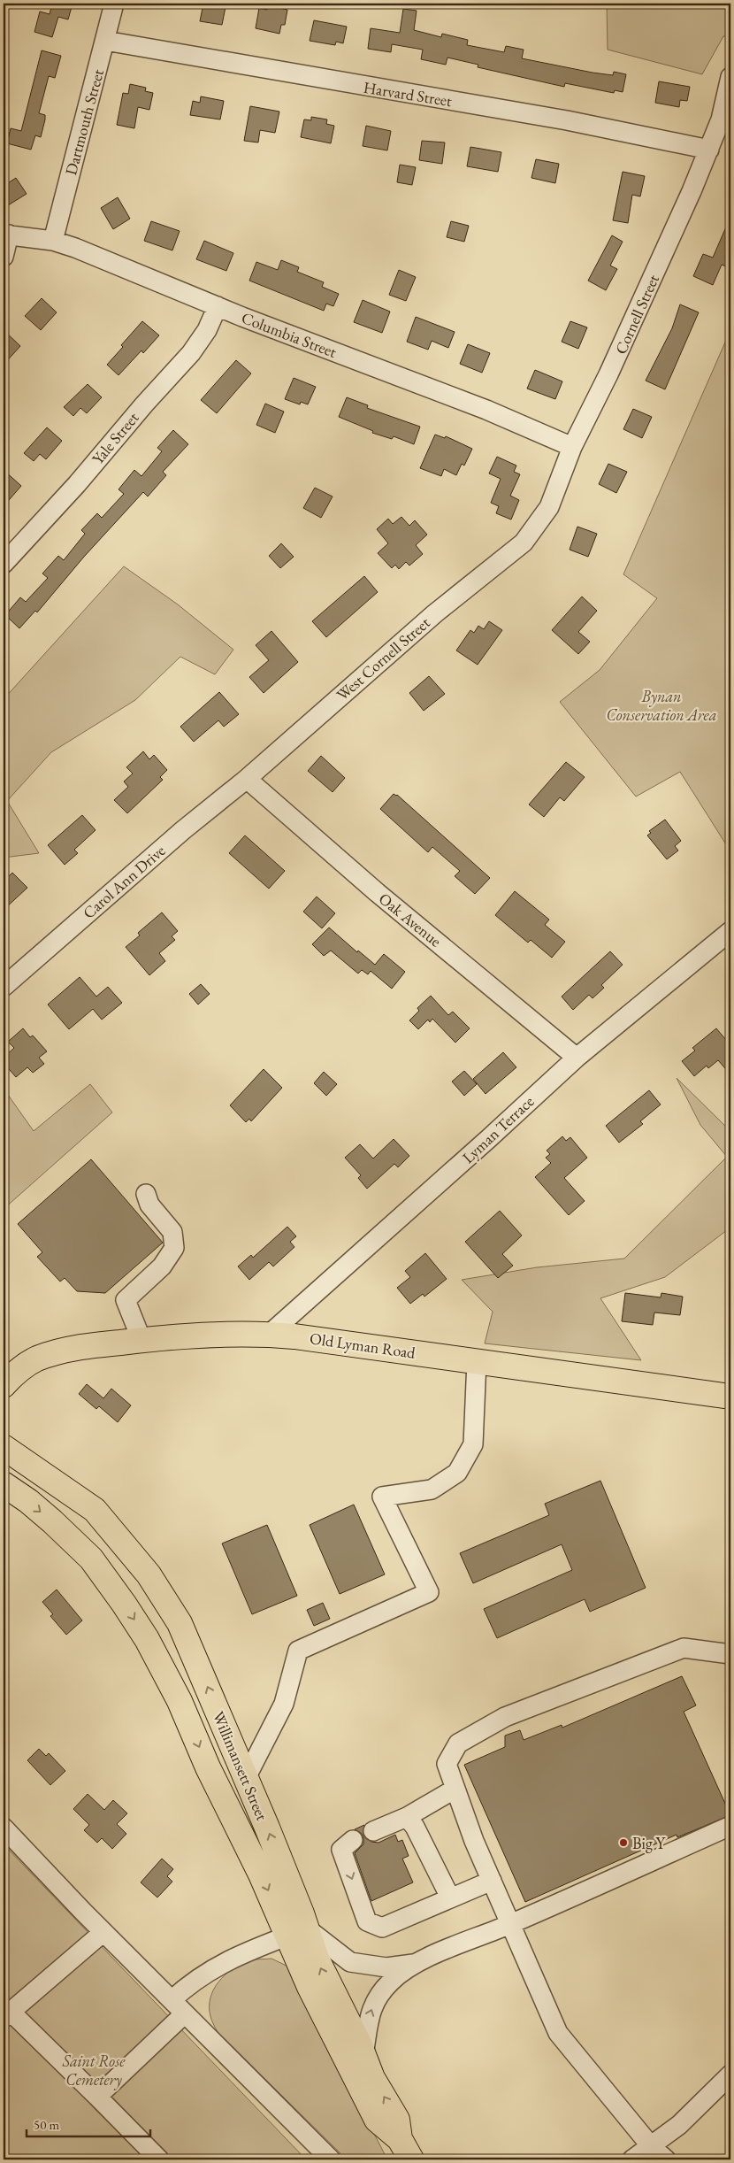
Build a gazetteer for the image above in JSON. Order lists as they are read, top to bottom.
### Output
{
  "streets": {
    "main road": ["Old Lyman Road", "Willimansett Street"],
    "street": [
      "Harvard Street",
      "Dartmouth Street",
      "Cornell Street",
      "Columbia Street",
      "Yale Street",
      "West Cornell Street",
      "Carol Ann Drive",
      "Oak Avenue",
      "Lyman Terrace"
    ]
  },
  "crossings": [
    ["Harvard Street", "Dartmouth Street"],
    ["Harvard Street", "Cornell Street"],
    ["Dartmouth Street", "Columbia Street"],
    ["Cornell Street", "Columbia Street"],
    ["Cornell Street", "West Cornell Street"],
    ["Columbia Street", "Yale Street"],
    ["West Cornell Street", "Carol Ann Drive"],
    ["West Cornell Street", "Oak Avenue"],
    ["Carol Ann Drive", "Oak Avenue"],
    ["Oak Avenue", "Lyman Terrace"],
    ["Lyman Terrace", "Old Lyman Road"]
  ],
  "parks": ["Bynan Conservation Area", "Saint Rose Cemetery"],
  "places": ["Big Y"],
  "scale_bar": "50 m"
}
